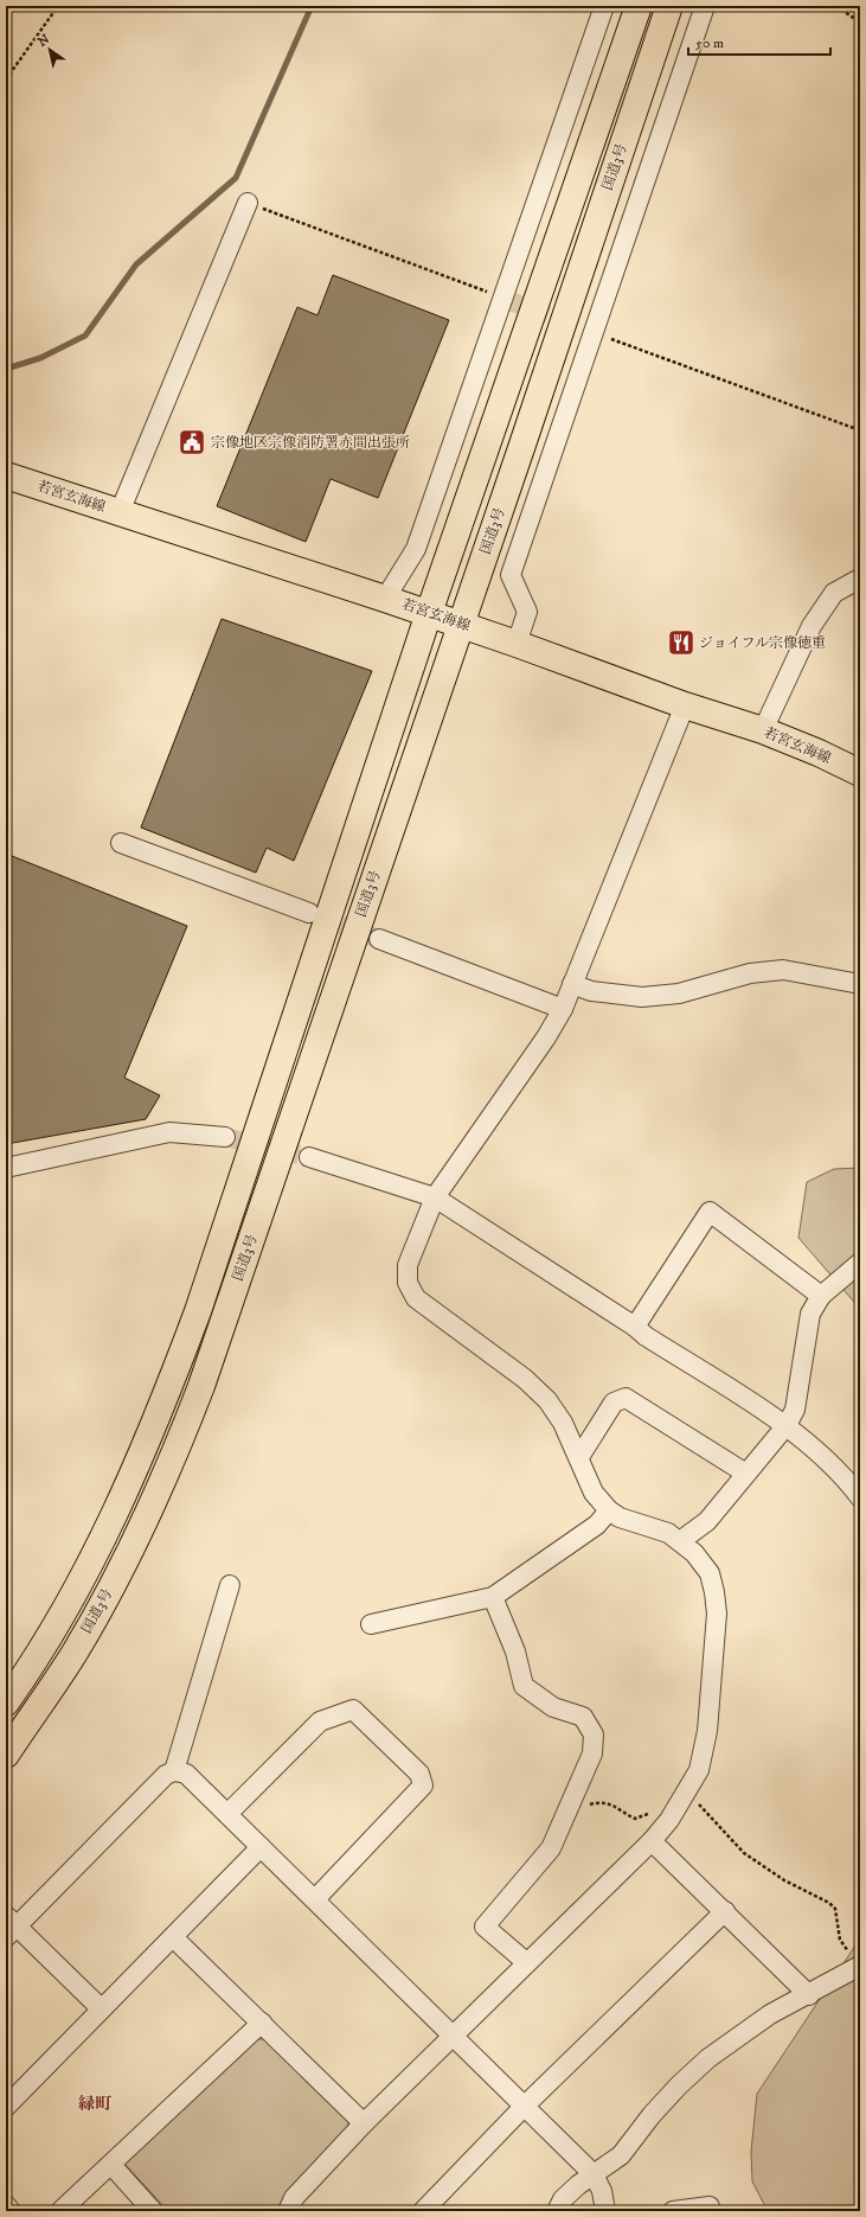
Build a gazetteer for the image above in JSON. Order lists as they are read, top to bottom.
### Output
{
  "streets": {
    "main road": ["国道3号", "若宮玄海線"]
  },
  "crossings": [
    ["国道3号", "若宮玄海線"]
  ],
  "districts": ["緑町"],
  "places": {
    "public building": ["宗像地区宗像消防署赤間出張所"],
    "restaurant": ["ジョイフル宗像徳重"]
  },
  "scale_bar": "50 m",
  "north": "top left"
}
